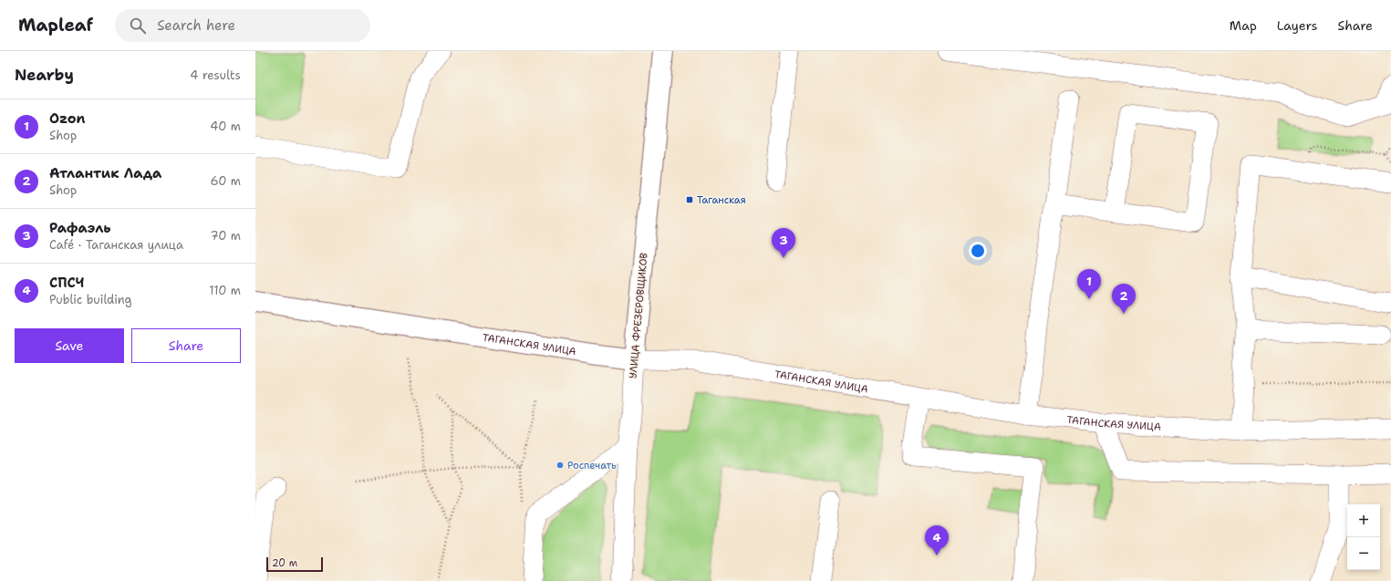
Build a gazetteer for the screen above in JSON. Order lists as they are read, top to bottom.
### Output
{
  "streets": {
    "main road": ["УЛИЦА ФРЕЗЕРОВЩИКОВ", "ТАГАНСКАЯ УЛИЦА"]
  },
  "crossings": [
    ["УЛИЦА ФРЕЗЕРОВЩИКОВ", "ТАГАНСКАЯ УЛИЦА"]
  ],
  "places": {
    "transit": ["Таганская"],
    "other": ["Роспечать"]
  },
  "scale_bar": "20 m",
  "page": {
    "header": "Mapleaf",
    "search": "Search here",
    "nav": ["Map", "Layers", "Share"],
    "heading": ["Nearby", "4 results"],
    "list": [
      {
        "mark": "1",
        "name": "Ozon",
        "note": "Shop",
        "value": "40 m"
      },
      {
        "mark": "2",
        "name": "Атлантик Лада",
        "note": "Shop",
        "value": "60 m"
      },
      {
        "mark": "3",
        "name": "Рафаэль",
        "note": "Café · Таганская улица",
        "value": "70 m"
      },
      {
        "mark": "4",
        "name": "СПСЧ",
        "note": "Public building",
        "value": "110 m"
      }
    ],
    "pins": [
      "3",
      "1",
      "2",
      "4"
    ],
    "buttons": ["Save", "Share"],
    "map_buttons": ["+", "−"],
    "scale": "20 m"
  }
}
